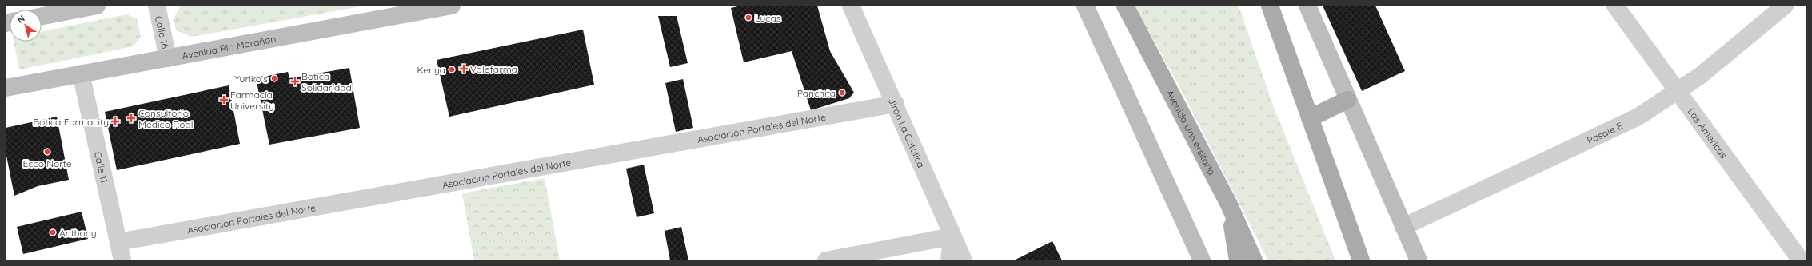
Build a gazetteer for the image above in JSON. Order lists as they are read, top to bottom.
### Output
{
  "streets": {
    "main road": ["Avenida Río Marañon", "Avenida Universitaria"],
    "street": [
      "Calle 16",
      "Asociación Portales del Norte",
      "Jirón La Catolica",
      "Pasaje E",
      "Las Americas",
      "Calle 11"
    ]
  },
  "crossings": [
    ["Calle 16", "Avenida Río Marañon"],
    ["Avenida Río Marañon", "Calle 11"],
    ["Asociación Portales del Norte", "Jirón La Catolica"],
    ["Asociación Portales del Norte", "Calle 11"],
    ["Pasaje E", "Las Americas"]
  ],
  "places": {
    "other": [
      "Lucas",
      "Kenya",
      "Yuriko's",
      "Panchita",
      "Ecco Norte",
      "Anthony"
    ],
    "health": [
      "Valefarma",
      "Botica Solidaridad",
      "Farmacía University",
      "Consultorio Medico Roal",
      "Botica Farmacity"
    ]
  },
  "north": "top left"
}
